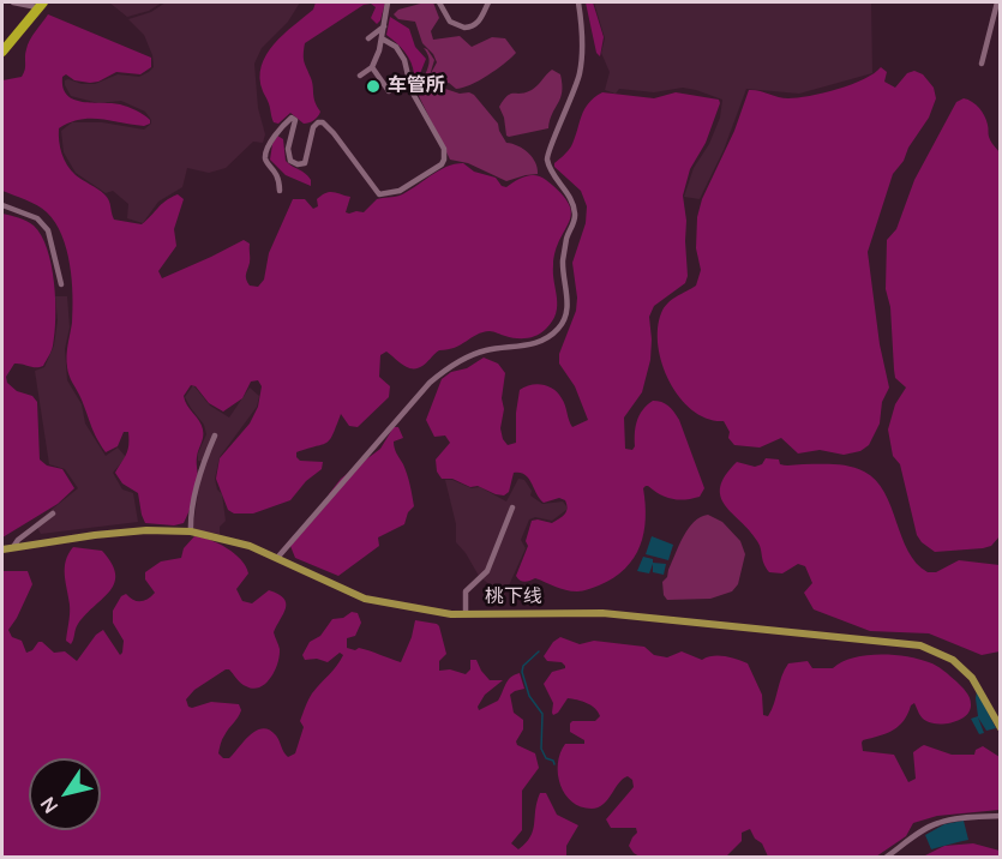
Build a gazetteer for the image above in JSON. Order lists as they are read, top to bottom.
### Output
{
  "streets": {
    "main road": ["桃下线"]
  },
  "places": ["车管所"],
  "north": "bottom left"
}
